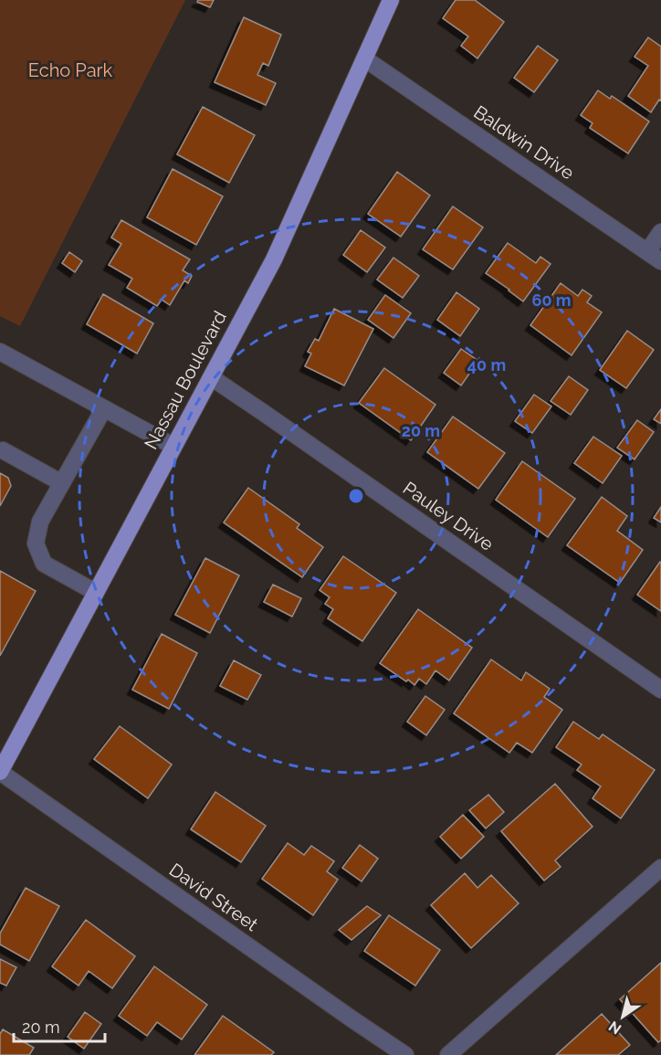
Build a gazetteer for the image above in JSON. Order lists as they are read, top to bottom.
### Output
{
  "streets": {
    "main road": ["Nassau Boulevard"],
    "street": ["Baldwin Drive", "Pauley Drive", "David Street"]
  },
  "crossings": [
    ["Baldwin Drive", "Nassau Boulevard"],
    ["Nassau Boulevard", "Pauley Drive"],
    ["Nassau Boulevard", "David Street"]
  ],
  "parks": ["Echo Park"],
  "scale_bar": "20 m",
  "north": "bottom left",
  "rings": ["60 m", "40 m", "20 m"]
}
